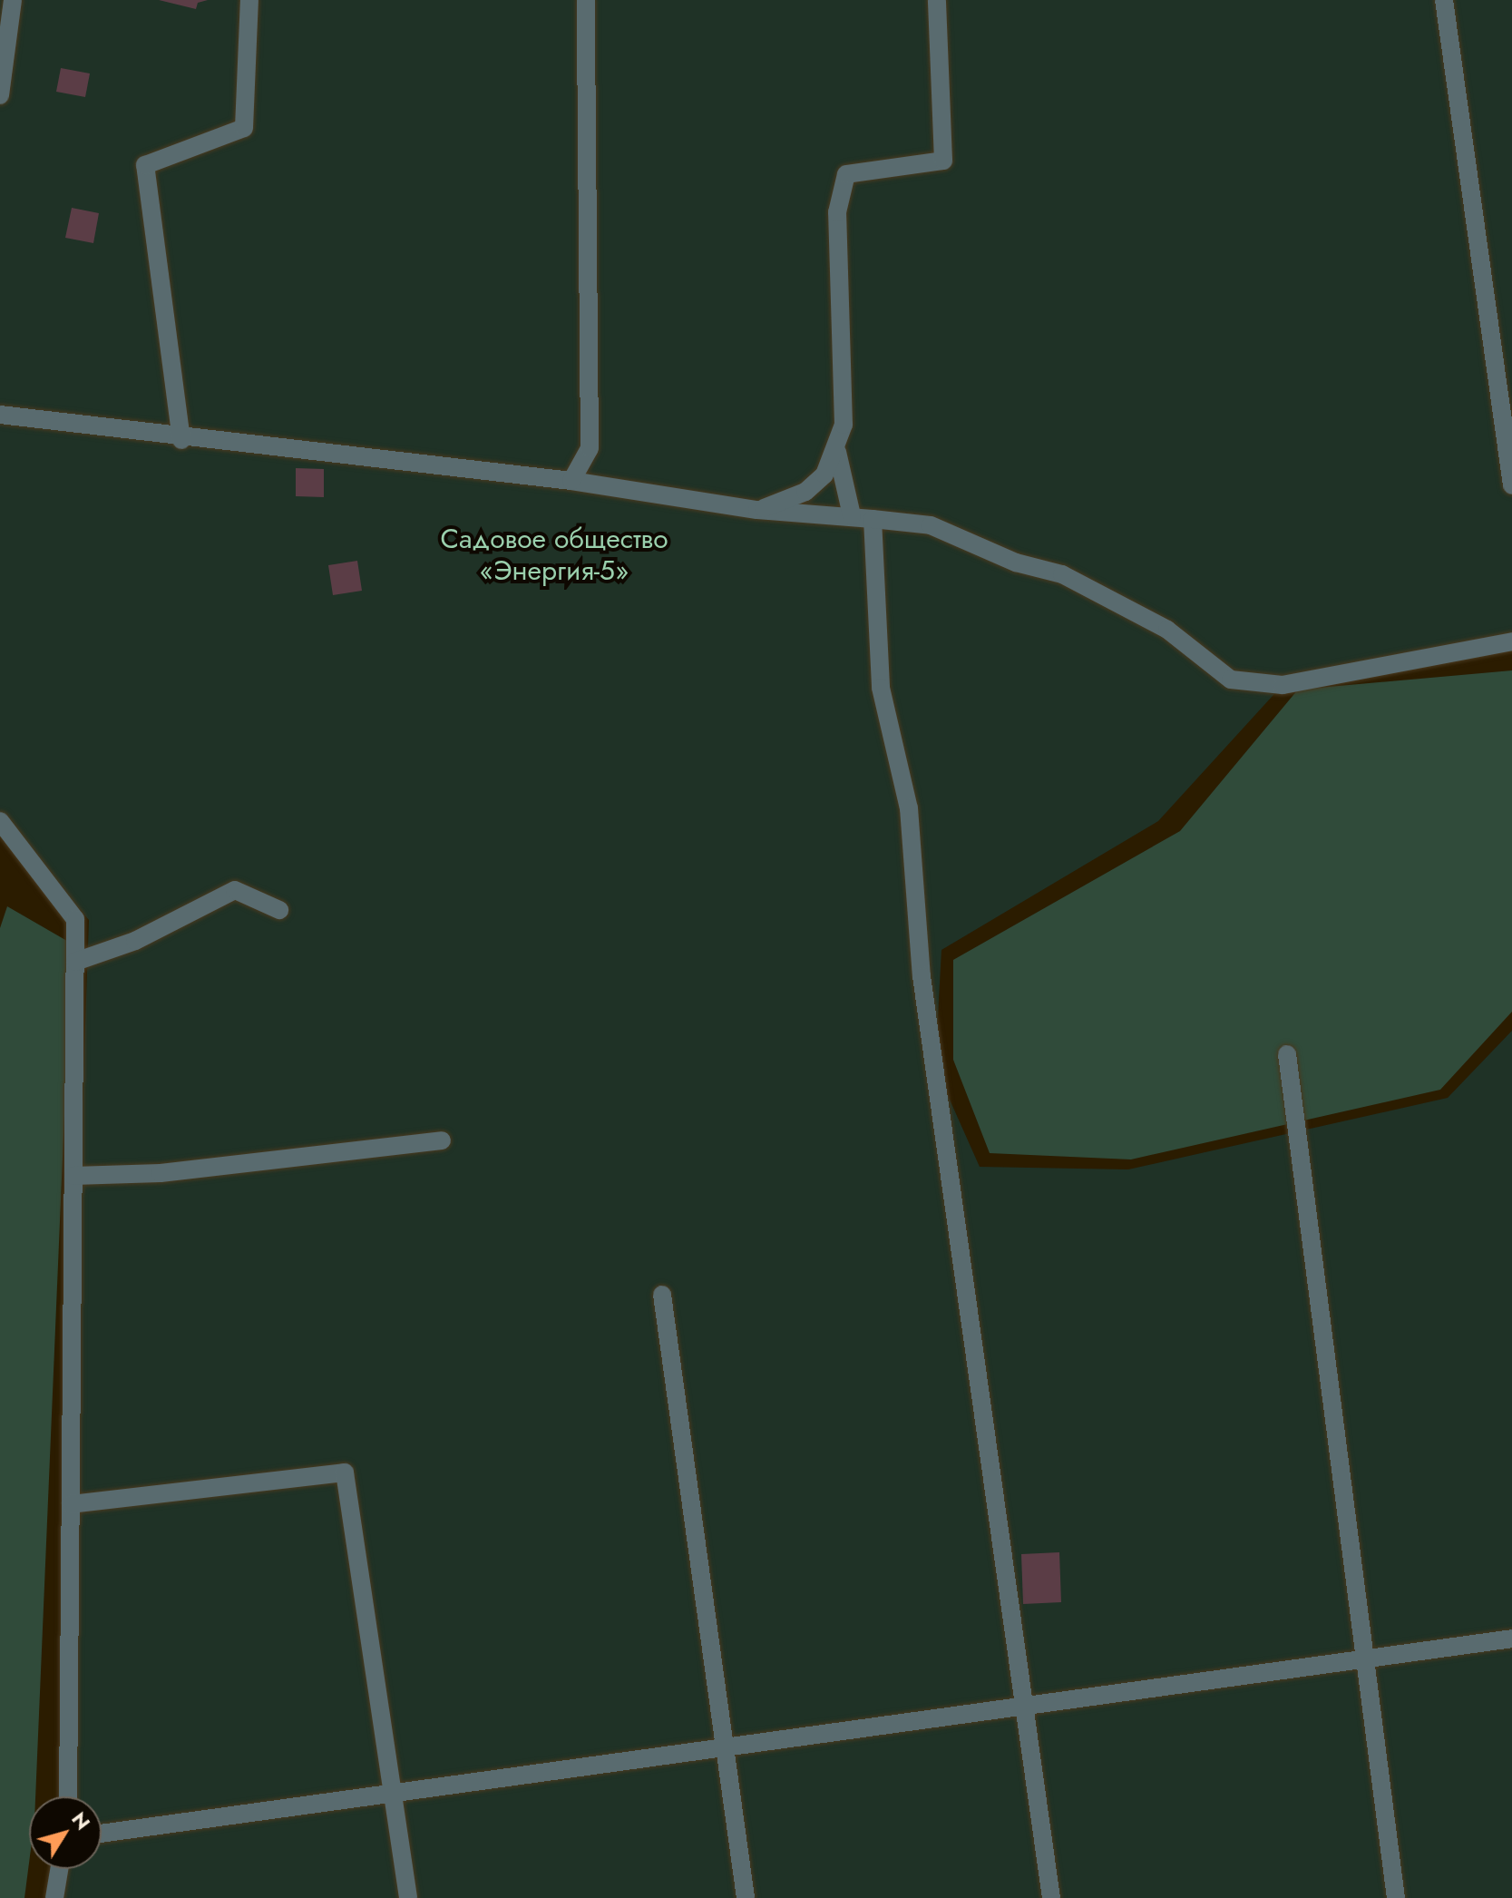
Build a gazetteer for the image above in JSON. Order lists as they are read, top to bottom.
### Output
{
  "parks": ["Садовое общество «Энергия-5»"],
  "north": "top right"
}
